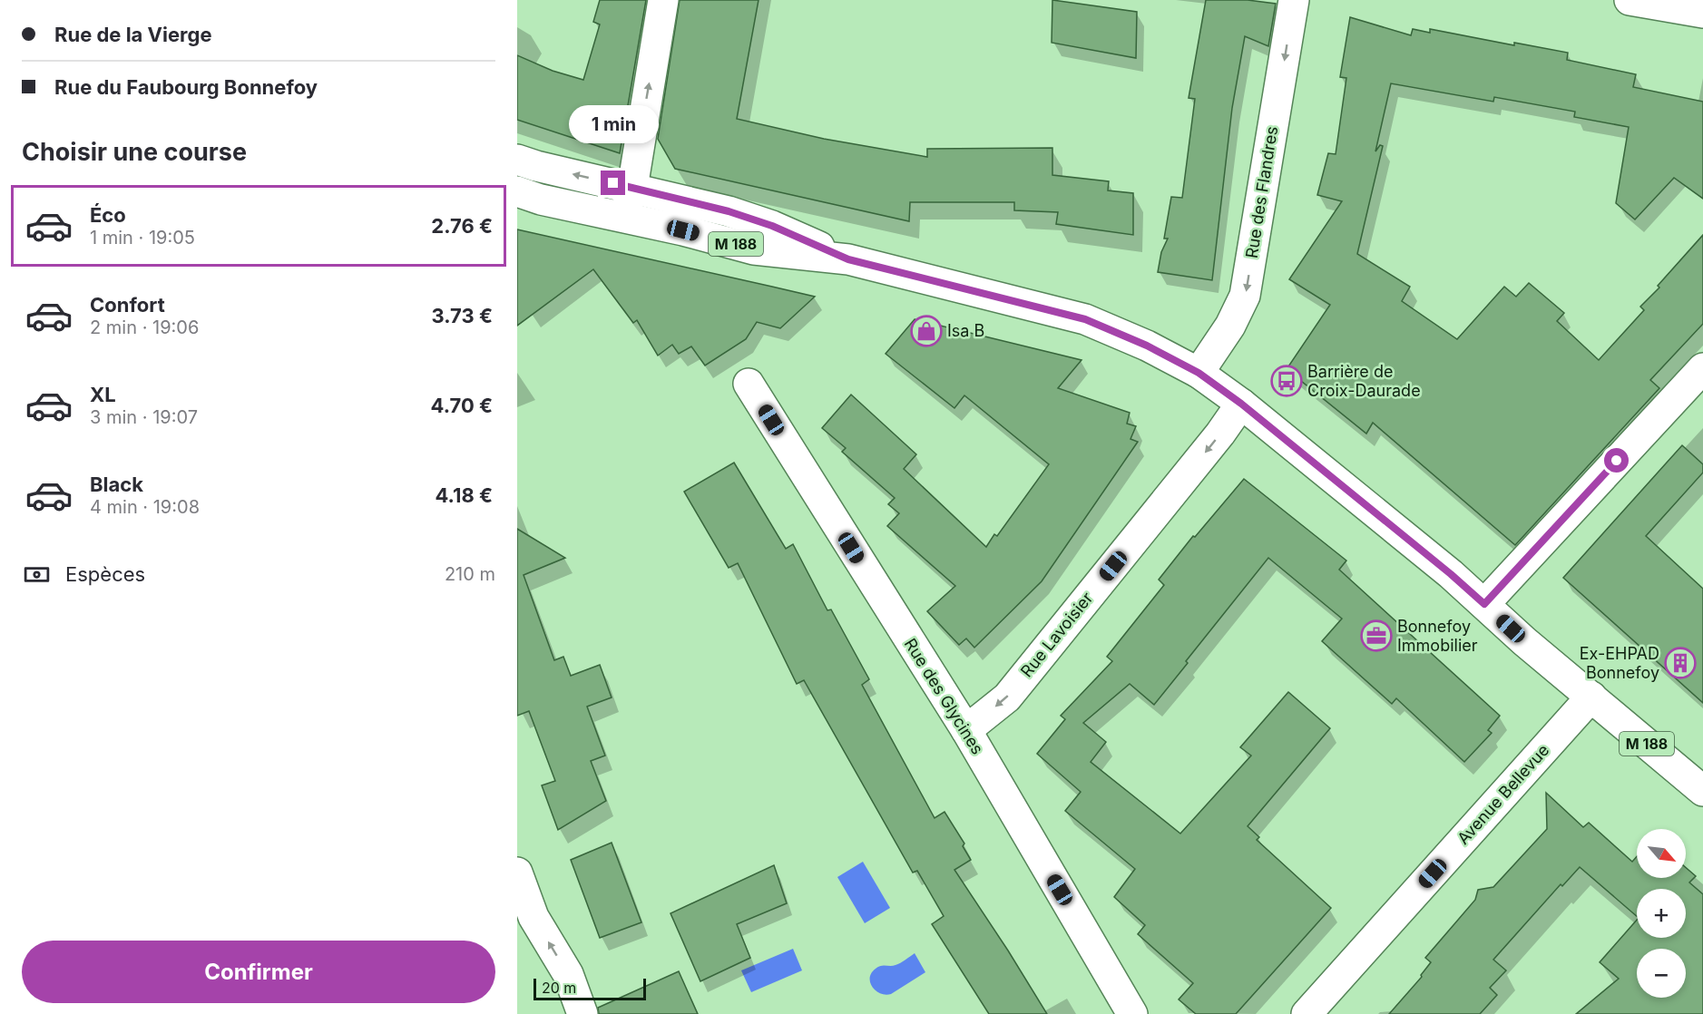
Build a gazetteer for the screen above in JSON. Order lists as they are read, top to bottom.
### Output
{
  "streets": {
    "street": [
      "Rue des Flandres",
      "M 188",
      "Rue Lavoisier",
      "Rue des Glycines",
      "Avenue Bellevue"
    ]
  },
  "crossings": [
    ["Rue des Flandres", "M 188"],
    ["M 188", "Rue Lavoisier"],
    ["M 188", "Avenue Bellevue"],
    ["Rue Lavoisier", "Rue des Glycines"]
  ],
  "one_way": ["Rue des Flandres", "Rue Lavoisier"],
  "places": {
    "shop": ["Isa B"],
    "bus stop": ["Barrière de Croix-Daurade"],
    "office": ["Bonnefoy Immobilier"],
    "building": ["Ex-EHPAD Bonnefoy"]
  },
  "scale_bar": "20 m",
  "north": "bottom right",
  "page": {
    "banner": ["Rue de la Vierge", "Rue du Faubourg Bonnefoy"],
    "bubble": "1 min",
    "heading": "Choisir une course",
    "list": [
      {
        "name": "Éco",
        "note": "1 min · 19:05",
        "value": "2.76 €"
      },
      {
        "name": "Confort",
        "note": "2 min · 19:06",
        "value": "3.73 €"
      },
      {
        "name": "XL",
        "note": "3 min · 19:07",
        "value": "4.70 €"
      },
      {
        "name": "Black",
        "note": "4 min · 19:08",
        "value": "4.18 €"
      }
    ],
    "pay": ["Espèces", "210 m"],
    "map_buttons": ["+", "−"],
    "buttons": "Confirmer",
    "scale": "20 m"
  }
}
